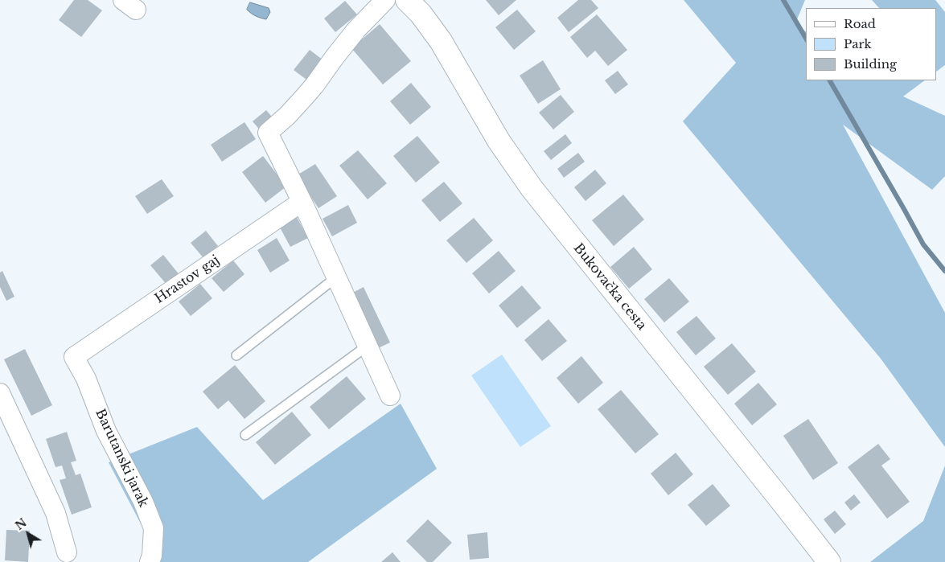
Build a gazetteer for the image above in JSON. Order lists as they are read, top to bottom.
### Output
{
  "streets": {
    "main road": ["Bukovačka cesta"],
    "street": ["Hrastov gaj", "Barutanski jarak"]
  },
  "crossings": [
    ["Hrastov gaj", "Barutanski jarak"]
  ],
  "legend": ["Road", "Park", "Building"],
  "north": "top left"
}
